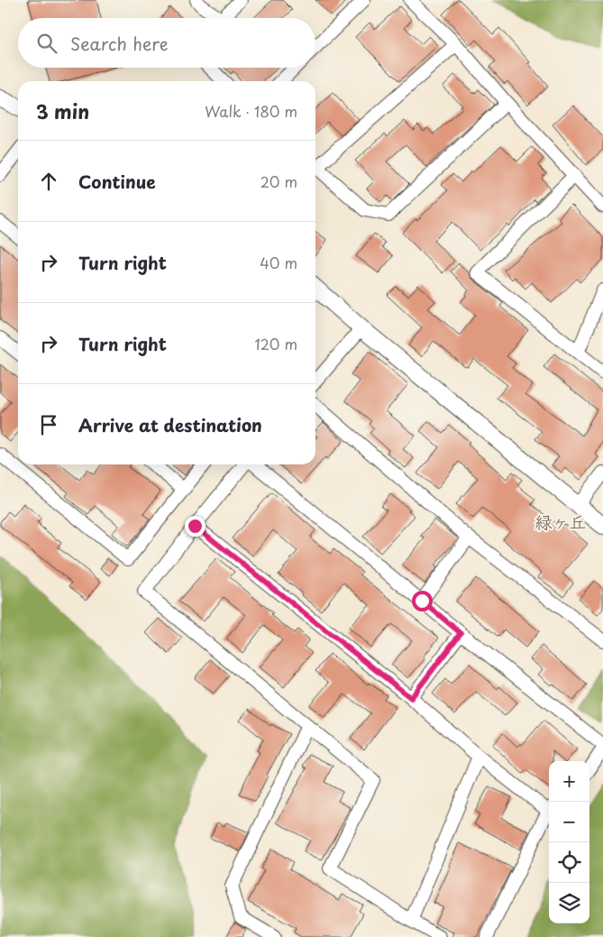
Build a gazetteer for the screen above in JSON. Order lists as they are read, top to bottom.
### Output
{
  "districts": ["緑ヶ丘"],
  "page": {
    "search": "Search here",
    "heading": ["3 min", "Walk · 180 m"],
    "list": [
      ["Continue", "20 m"],
      ["Turn right", "40 m"],
      ["Turn right", "120 m"],
      "Arrive at destination"
    ],
    "map_buttons": ["+", "−"]
  }
}
